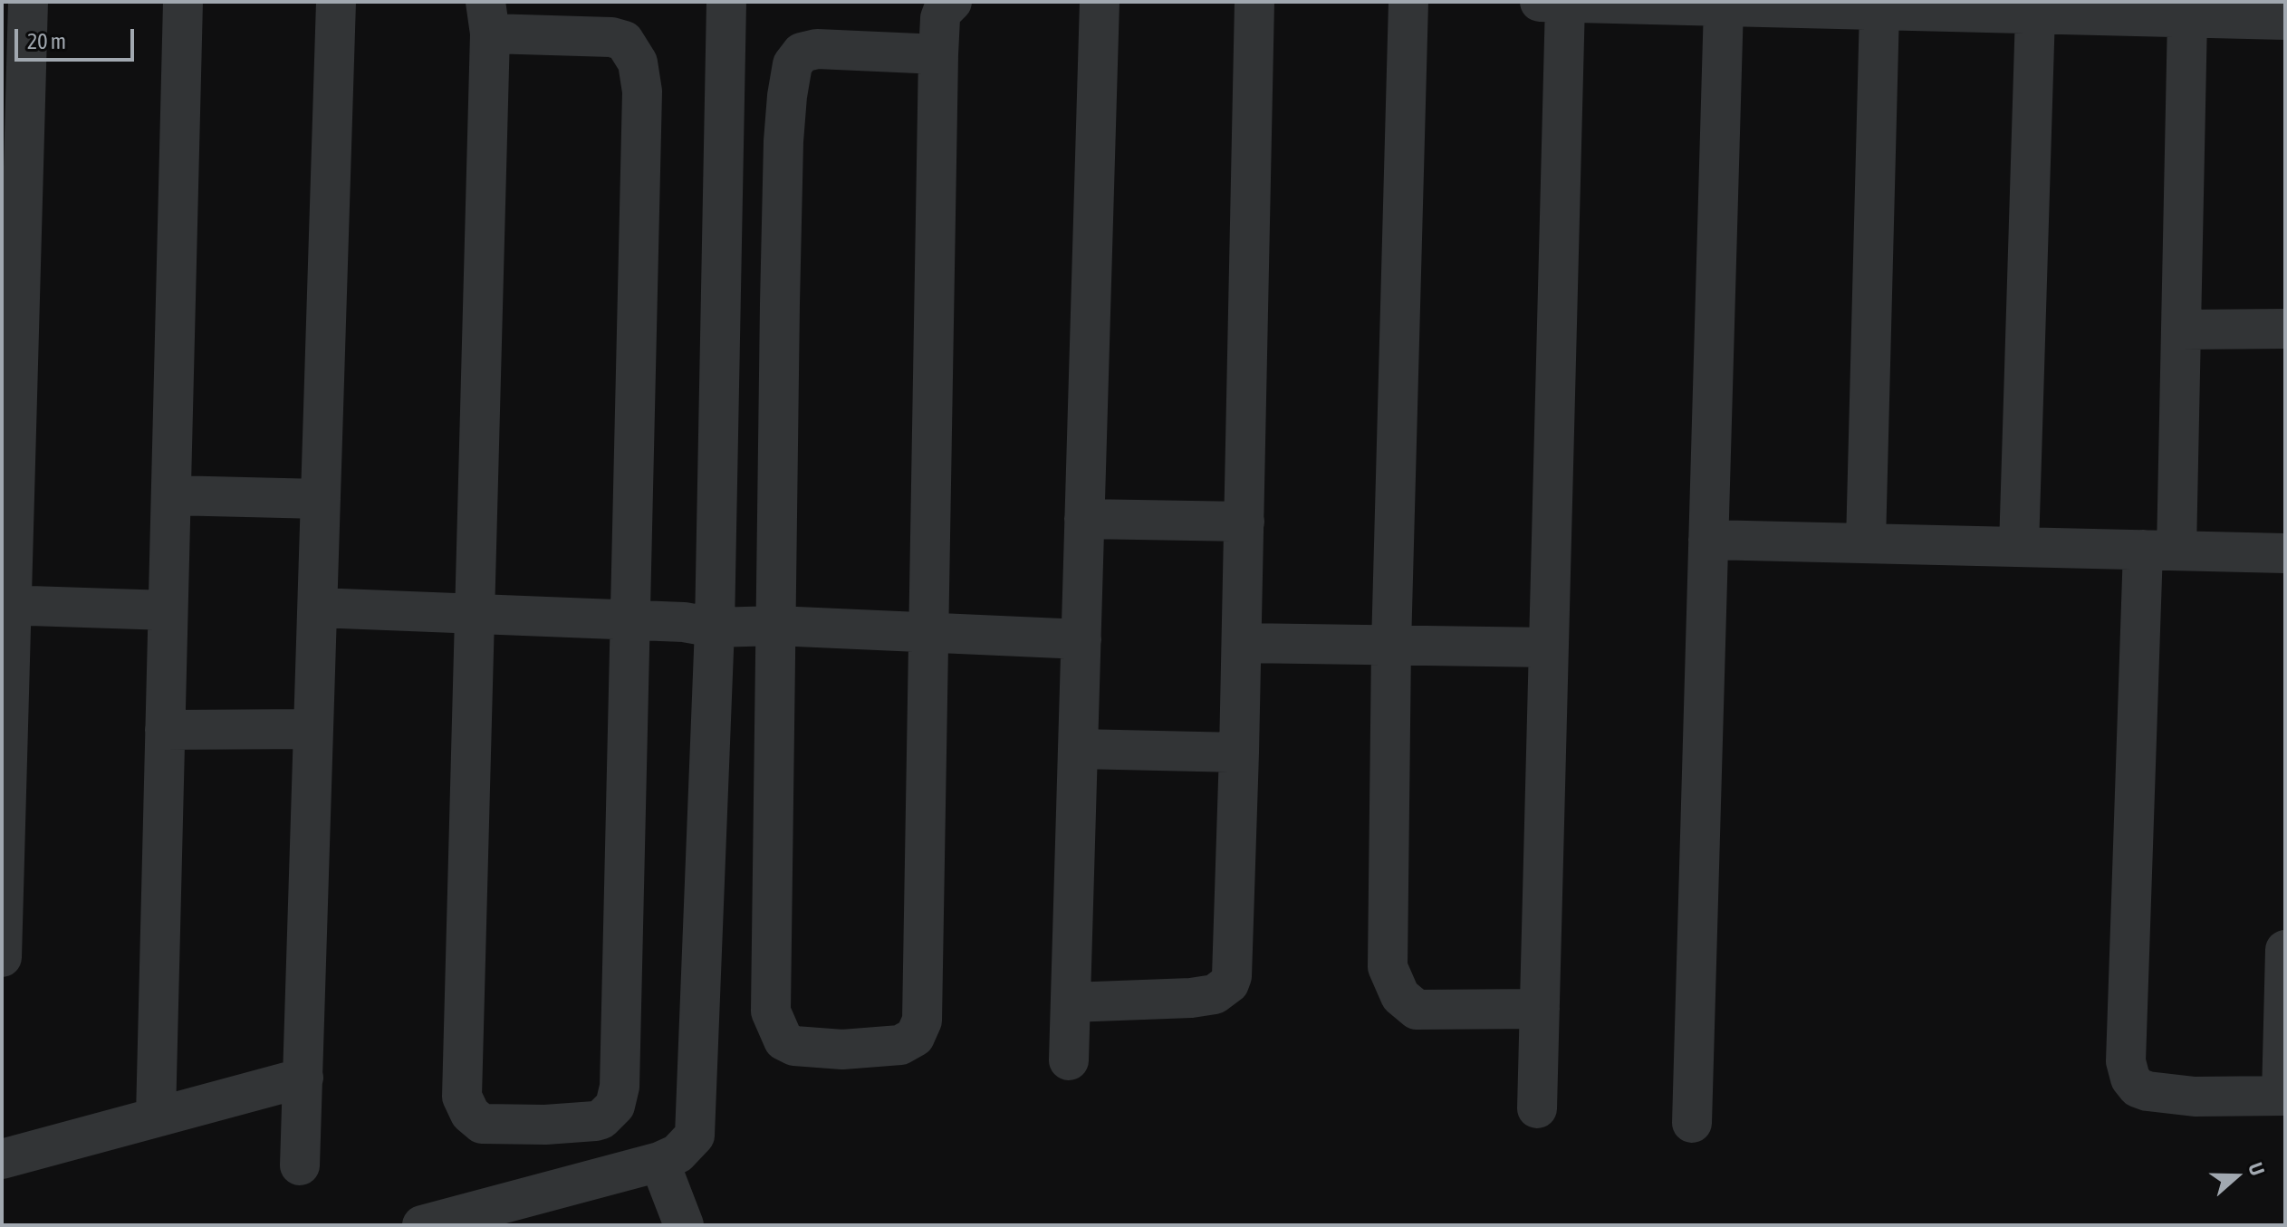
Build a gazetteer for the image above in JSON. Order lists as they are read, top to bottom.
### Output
{
  "scale_bar": "20 m",
  "north": "right"
}
